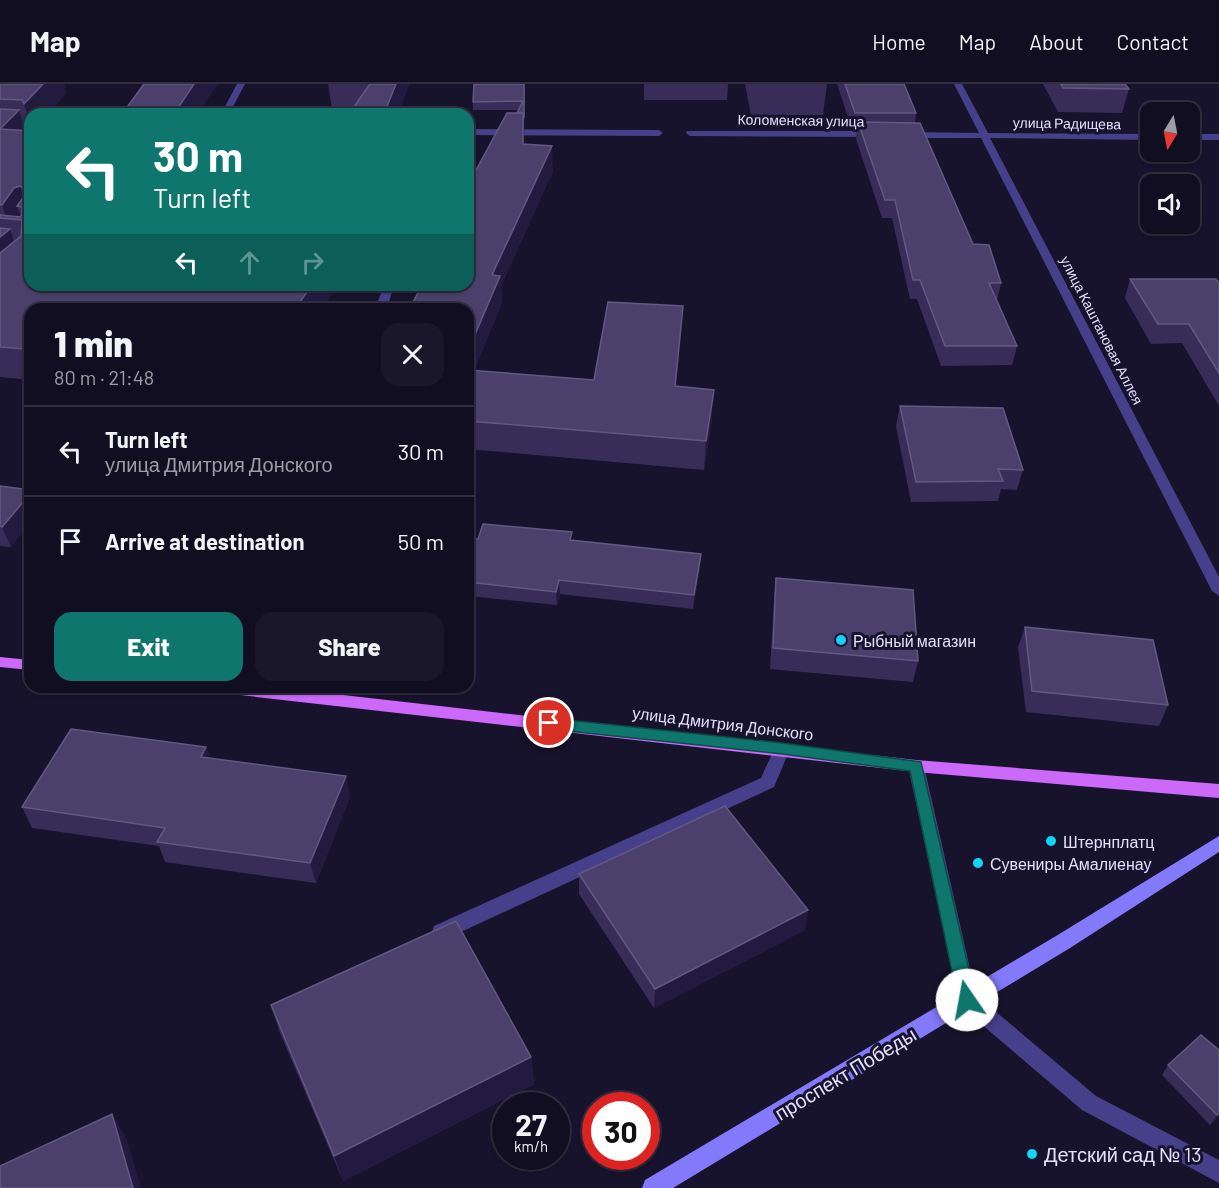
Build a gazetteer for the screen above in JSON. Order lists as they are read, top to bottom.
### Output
{
  "streets": {
    "main road": ["улица Дмитрия Донского", "проспект Победы"],
    "street": ["Коломенская улица", "улица Радищева", "улица Каштановая Аллея"]
  },
  "crossings": [
    ["улица Радищева", "улица Каштановая Аллея"]
  ],
  "places": [
    "Рыбный магазин",
    "Штернплатц",
    "Сувениры Амалиенау",
    "Детский сад № 13"
  ],
  "north": "bottom",
  "page": {
    "header": "Map",
    "nav": [
      "Home",
      "Map",
      "About",
      "Contact"
    ],
    "turn": ["30 m", "Turn left"],
    "heading": ["1 min", "80 m · 21:48"],
    "list": [
      {
        "name": "Turn left",
        "note": "улица Дмитрия Донского",
        "value": "30 m"
      },
      {
        "name": "Arrive at destination",
        "value": "50 m"
      }
    ],
    "buttons": ["Exit", "Share"],
    "speed": "27 km/h",
    "limit": "30"
  }
}
